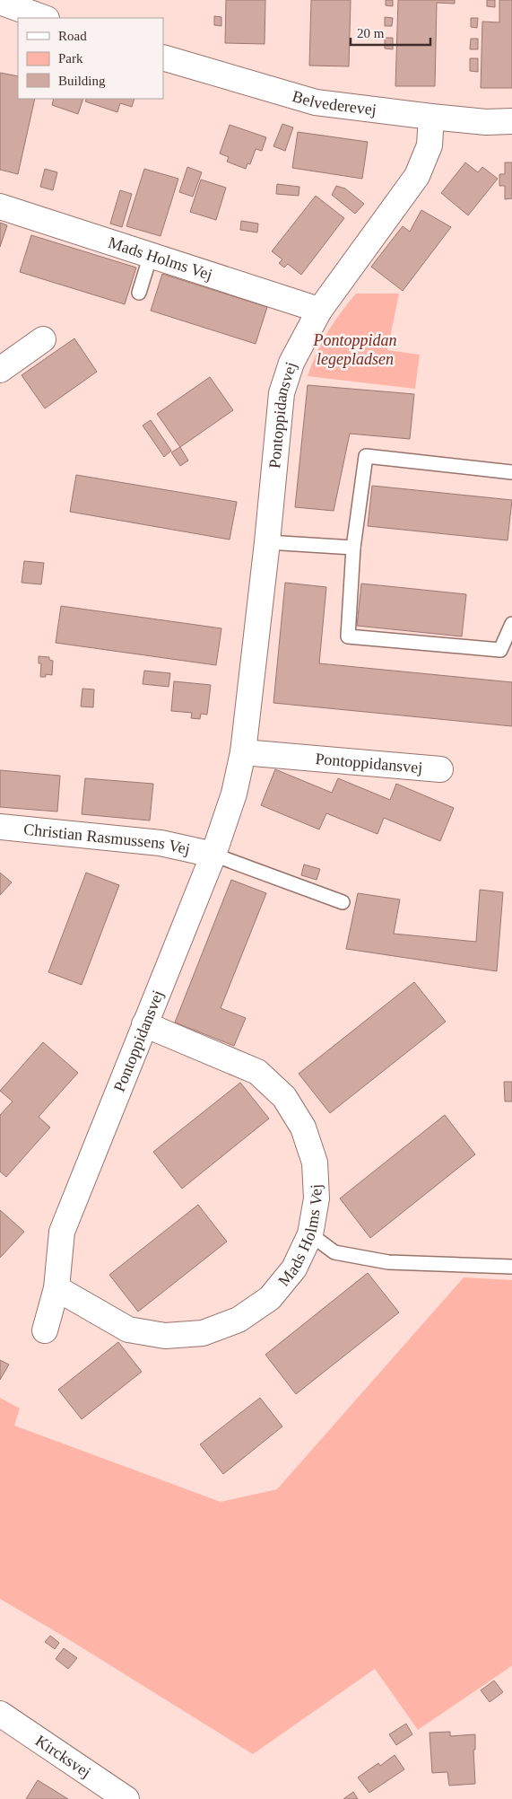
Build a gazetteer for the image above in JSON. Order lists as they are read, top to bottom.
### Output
{
  "streets": {
    "street": [
      "Belvederevej",
      "Mads Holms Vej",
      "Pontoppidansvej",
      "Christian Rasmussens Vej",
      "Kircksvej"
    ]
  },
  "crossings": [
    ["Belvederevej", "Pontoppidansvej"],
    ["Mads Holms Vej", "Pontoppidansvej"],
    ["Pontoppidansvej", "Christian Rasmussens Vej"]
  ],
  "parks": ["Pontoppidan legepladsen"],
  "legend": ["Road", "Park", "Building"],
  "scale_bar": "20 m"
}
